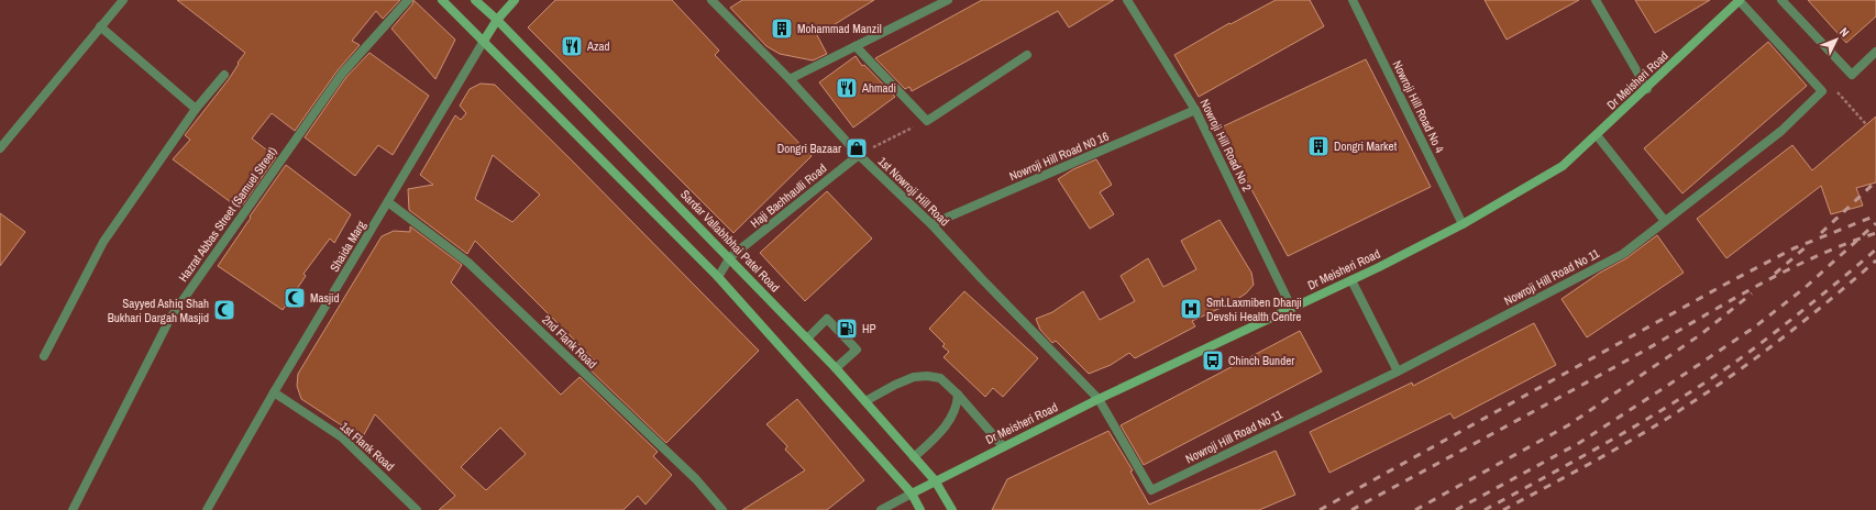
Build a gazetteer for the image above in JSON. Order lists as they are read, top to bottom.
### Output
{
  "streets": {
    "main road": ["Dr Meisheri Road", "Sardar Vallabhbhai Patel Road"],
    "street": [
      "Nowroji Hill Road No 4",
      "Nowroji Hill Road No 2",
      "Nowroji Hill Road N0 16",
      "1st Nowroji Hill Road",
      "Haji Bachhaulli Road",
      "Hazrat Abbas Street (Samuel Street)",
      "Shaida Marg",
      "Nowroji Hill Road No 11",
      "2nd Flank Road",
      "1st Flank Road"
    ]
  },
  "crossings": [
    ["Dr Meisheri Road", "Nowroji Hill Road No 4"],
    ["Dr Meisheri Road", "Nowroji Hill Road No 2"],
    ["Dr Meisheri Road", "1st Nowroji Hill Road"],
    ["Dr Meisheri Road", "Sardar Vallabhbhai Patel Road"],
    ["Dr Meisheri Road", "Nowroji Hill Road No 11"],
    ["Nowroji Hill Road No 2", "Nowroji Hill Road N0 16"],
    ["Nowroji Hill Road N0 16", "1st Nowroji Hill Road"],
    ["1st Nowroji Hill Road", "Haji Bachhaulli Road"],
    ["1st Nowroji Hill Road", "Nowroji Hill Road No 11"],
    ["Haji Bachhaulli Road", "Sardar Vallabhbhai Patel Road"],
    ["Shaida Marg", "2nd Flank Road"],
    ["Shaida Marg", "1st Flank Road"]
  ],
  "places": {
    "building": ["Mohammad Manzil", "Dongri Market"],
    "restaurant": ["Azad", "Ahmadi"],
    "shop": ["Dongri Bazaar"],
    "mosque": ["Masjid", "Sayyed Ashiq Shah Bukhari Dargah Masjid"],
    "hospital": ["Smt.Laxmiben Dhanji Devshi Health Centre"],
    "fuel station": ["HP"],
    "bus stop": ["Chinch Bunder"]
  },
  "north": "top right"
}
